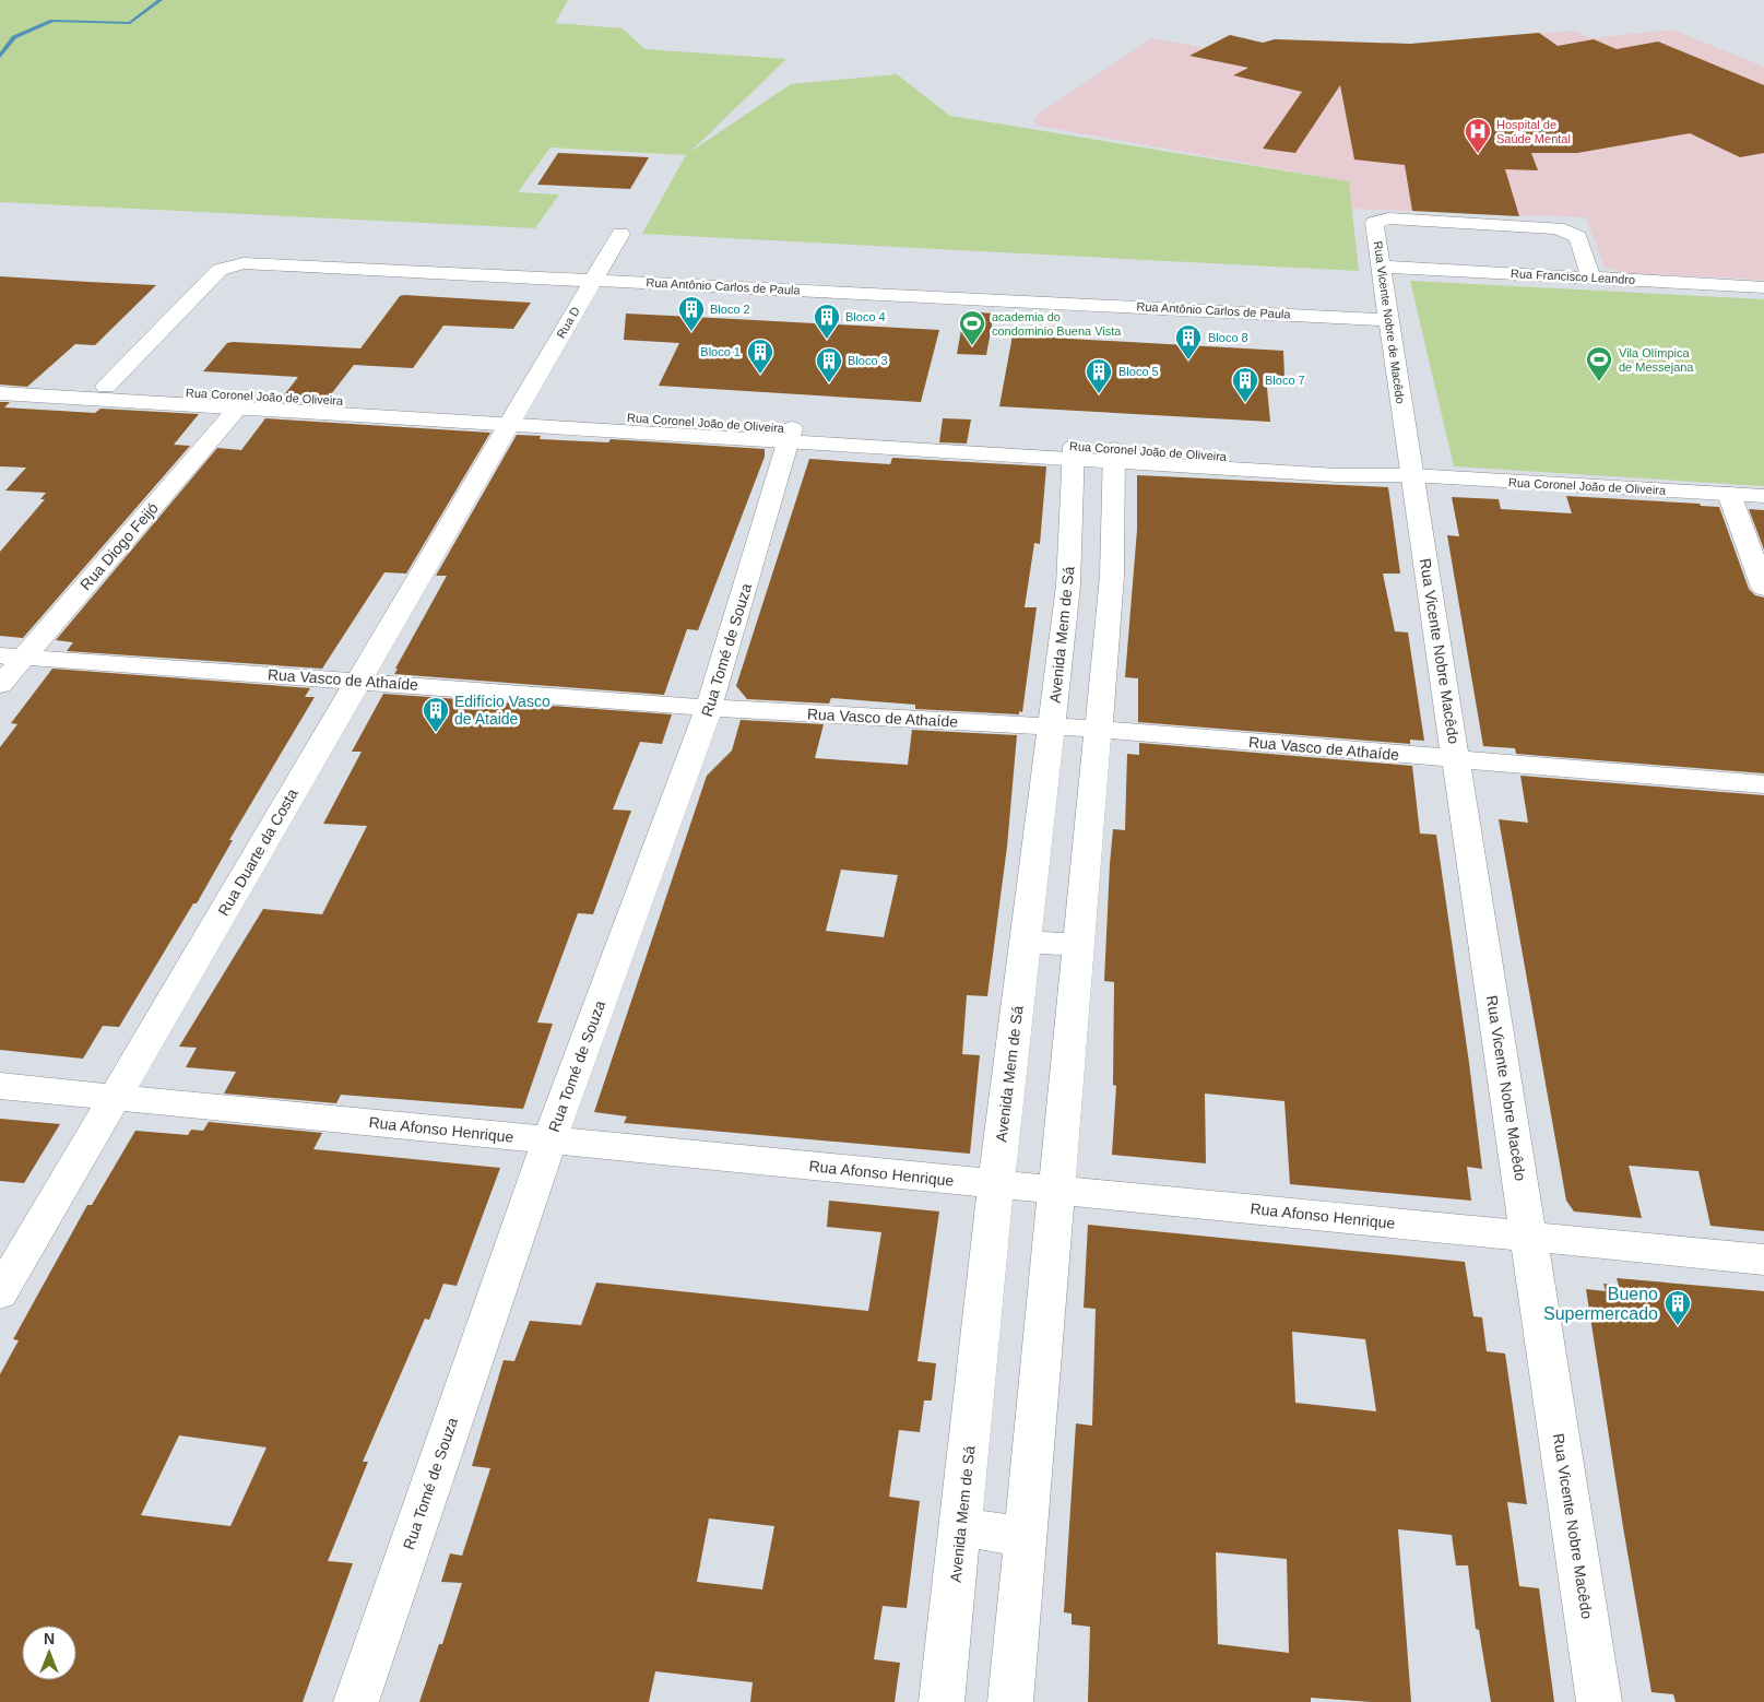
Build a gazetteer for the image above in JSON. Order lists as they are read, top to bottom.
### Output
{
  "streets": {
    "street": [
      "Rua Francisco Leandro",
      "Rua Antônio Carlos de Paula",
      "Rua D",
      "Rua Vicente Nobre de Macêdo",
      "Rua Coronel João de Oliveira",
      "Rua Diogo Feijó",
      "Avenida Mem de Sá",
      "Rua Tomé de Souza",
      "Rua Vicente Nobre Macêdo",
      "Rua Vasco de Athaíde",
      "Rua Duarte da Costa",
      "Rua Afonso Henrique"
    ]
  },
  "crossings": [
    ["Rua Francisco Leandro", "Rua Vicente Nobre de Macêdo"],
    ["Rua Antônio Carlos de Paula", "Rua D"],
    ["Rua Antônio Carlos de Paula", "Rua Vicente Nobre de Macêdo"],
    ["Rua Antônio Carlos de Paula", "Rua Coronel João de Oliveira"],
    ["Rua D", "Rua Coronel João de Oliveira"],
    ["Rua D", "Rua Duarte da Costa"],
    ["Rua Vicente Nobre de Macêdo", "Rua Coronel João de Oliveira"],
    ["Rua Vicente Nobre de Macêdo", "Rua Vicente Nobre Macêdo"],
    ["Rua Coronel João de Oliveira", "Rua Diogo Feijó"],
    ["Rua Coronel João de Oliveira", "Avenida Mem de Sá"],
    ["Rua Coronel João de Oliveira", "Rua Tomé de Souza"],
    ["Rua Coronel João de Oliveira", "Rua Vicente Nobre Macêdo"],
    ["Rua Coronel João de Oliveira", "Rua Duarte da Costa"],
    ["Rua Diogo Feijó", "Rua Vasco de Athaíde"],
    ["Avenida Mem de Sá", "Rua Vasco de Athaíde"],
    ["Avenida Mem de Sá", "Rua Afonso Henrique"],
    ["Rua Tomé de Souza", "Rua Vasco de Athaíde"],
    ["Rua Tomé de Souza", "Rua Afonso Henrique"],
    ["Rua Vicente Nobre Macêdo", "Rua Vasco de Athaíde"],
    ["Rua Vicente Nobre Macêdo", "Rua Afonso Henrique"],
    ["Rua Vasco de Athaíde", "Rua Duarte da Costa"],
    ["Rua Duarte da Costa", "Rua Afonso Henrique"]
  ],
  "places": {
    "hospital": ["Hospital de Saúde Mental"],
    "building": [
      "Bloco 2",
      "Bloco 4",
      "Bloco 8",
      "Bloco 1",
      "Bloco 3",
      "Bloco 5",
      "Bloco 7",
      "Edifício Vasco de Ataide",
      "Bueno Supermercado"
    ],
    "sports": ["academia do condominio Buena Vista", "Vila Olímpica de Messejana"]
  },
  "north": "top"
}
